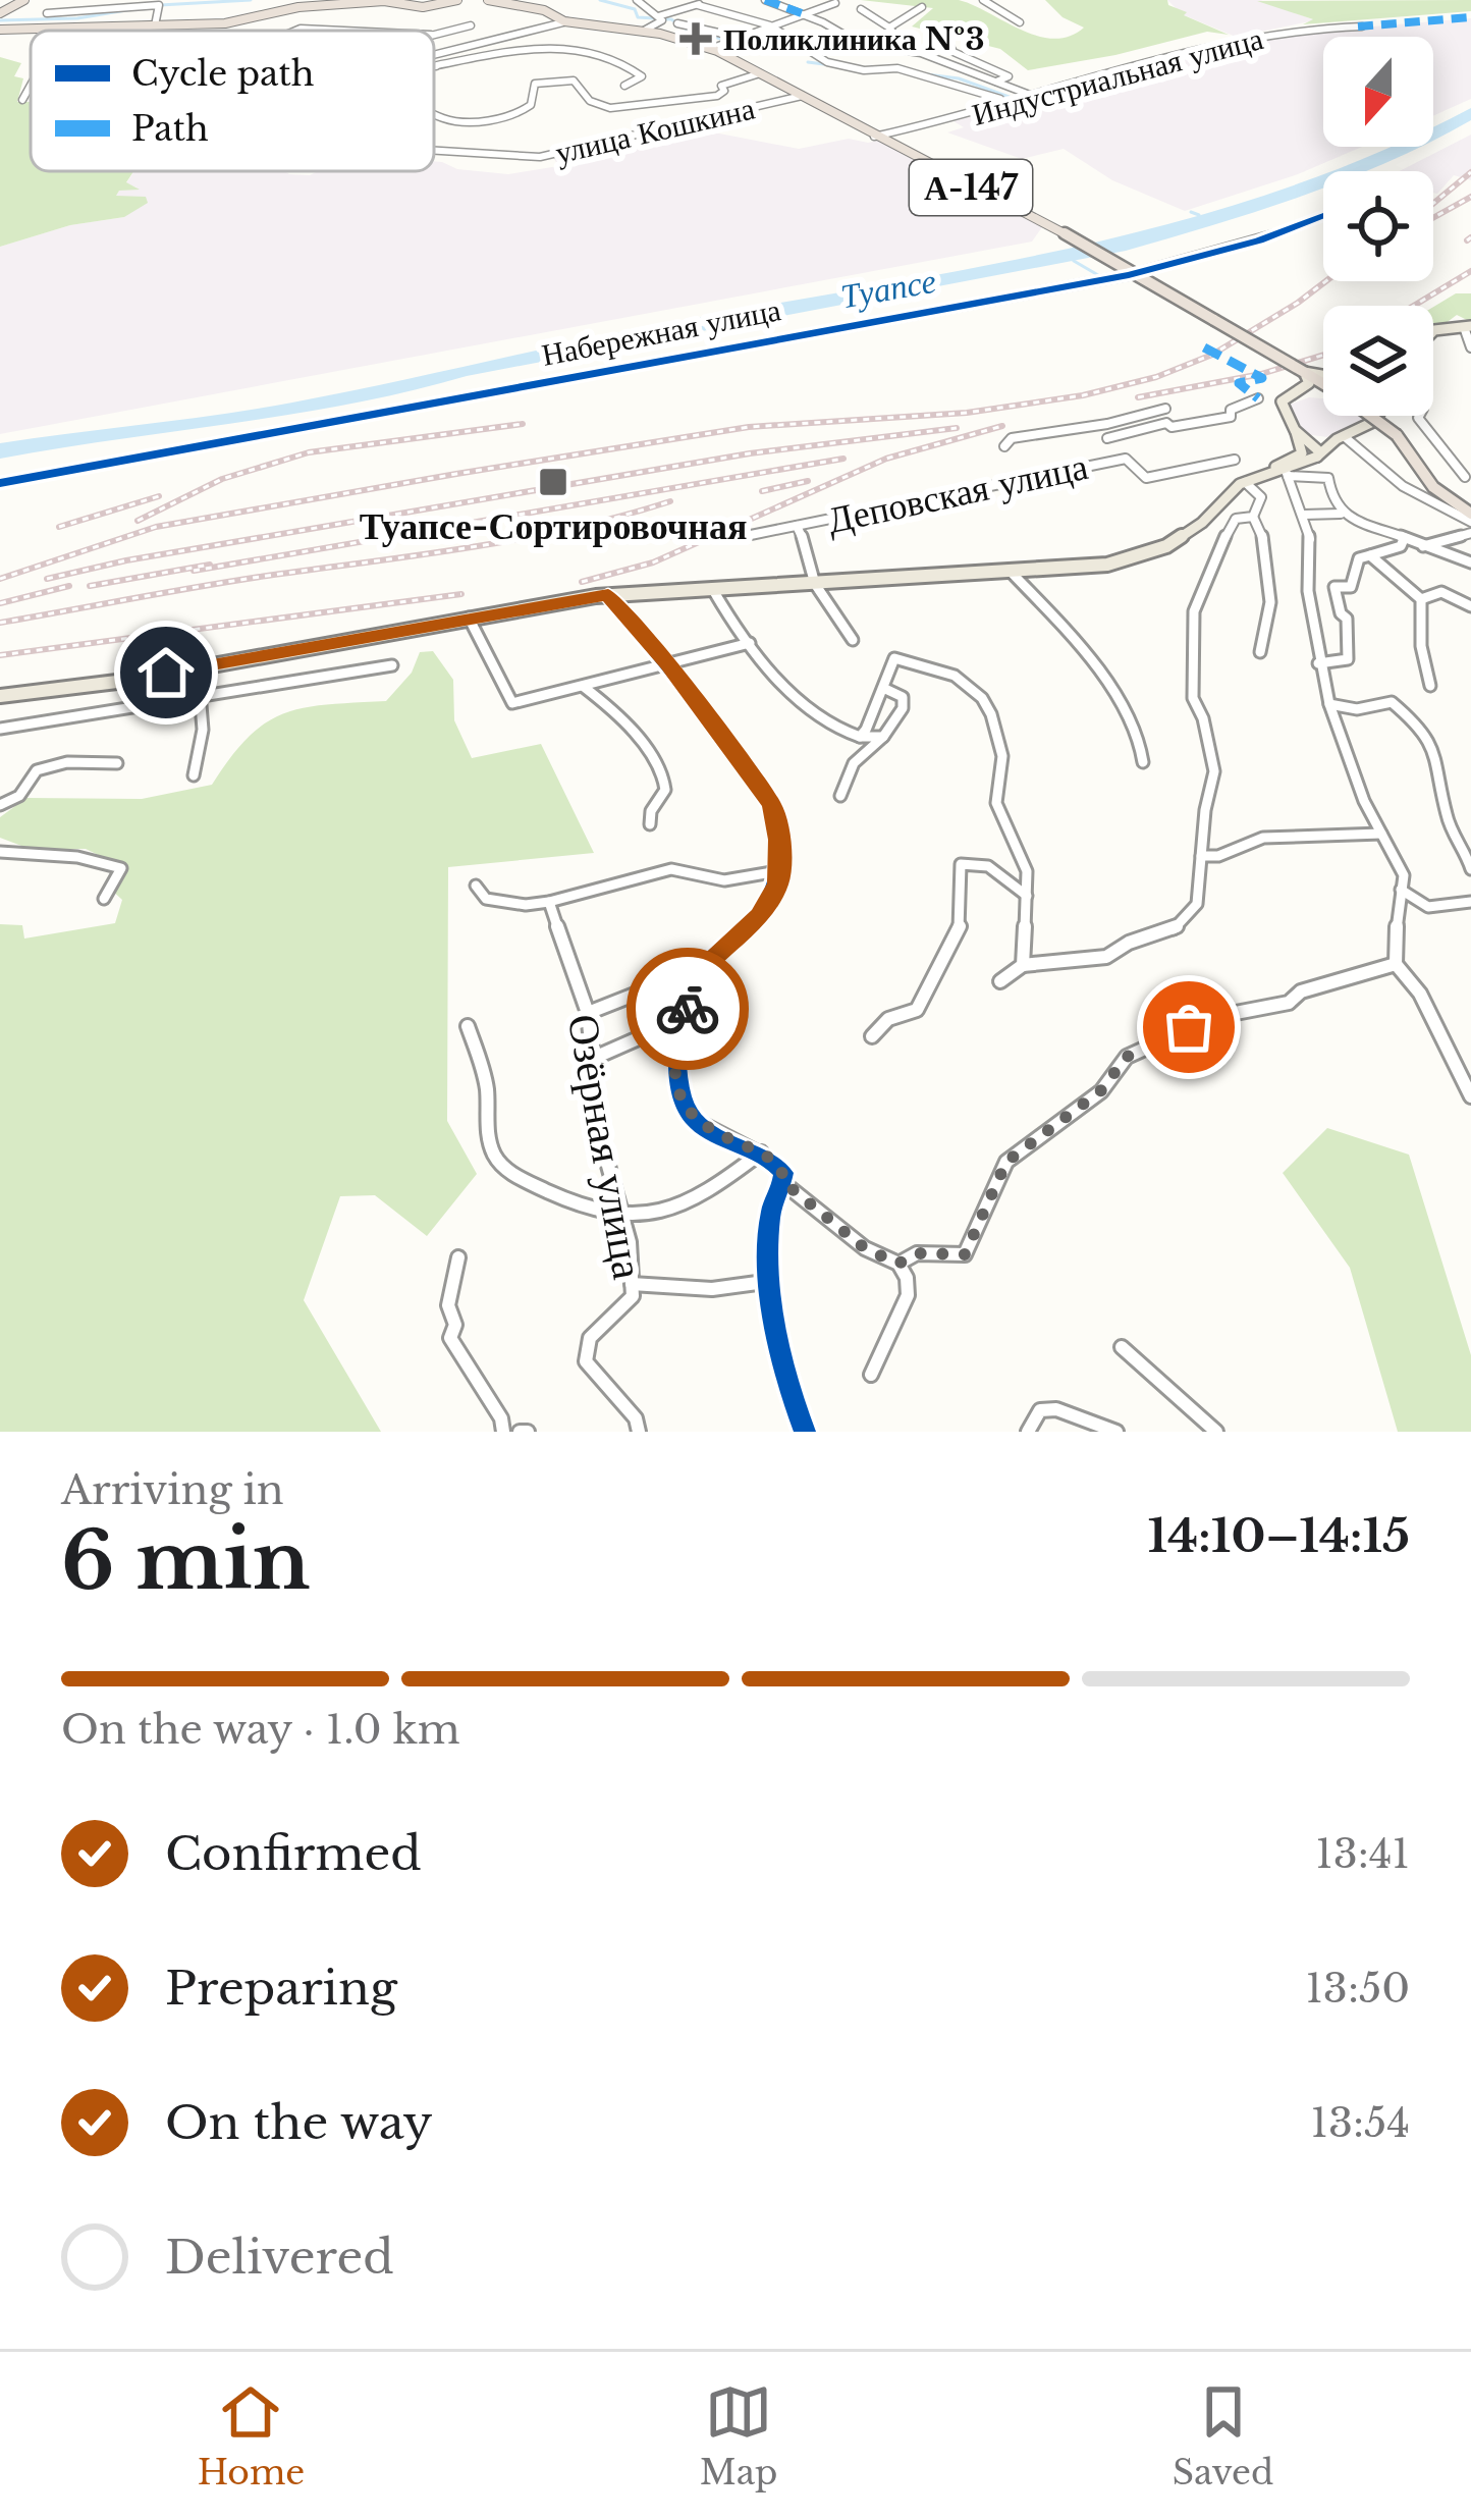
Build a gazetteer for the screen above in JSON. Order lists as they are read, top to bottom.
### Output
{
  "streets": {
    "highway": ["А-147"],
    "street": [
      "Индустриальная улица",
      "улица Кошкина",
      "Набережная улица",
      "Деповская улица",
      "Озёрная улица"
    ]
  },
  "crossings": [
    ["Индустриальная улица", "А-147"],
    ["улица Кошкина", "А-147"],
    ["А-147", "Набережная улица"]
  ],
  "water": ["Туапсе"],
  "places": {
    "health": ["Поликлиника №3"],
    "transit": ["Туапсе-Сортировочная"]
  },
  "legend": ["Cycle path", "Path"],
  "north": "bottom",
  "page": {
    "heading": ["6 min", "Arriving in", "14:10–14:15"],
    "bar": "On the way · 1.0 km",
    "list": [
      ["Confirmed", "13:41"],
      ["Preparing", "13:50"],
      ["On the way", "13:54"],
      "Delivered"
    ],
    "tabs": ["Home", "Map", "Saved"]
  }
}
